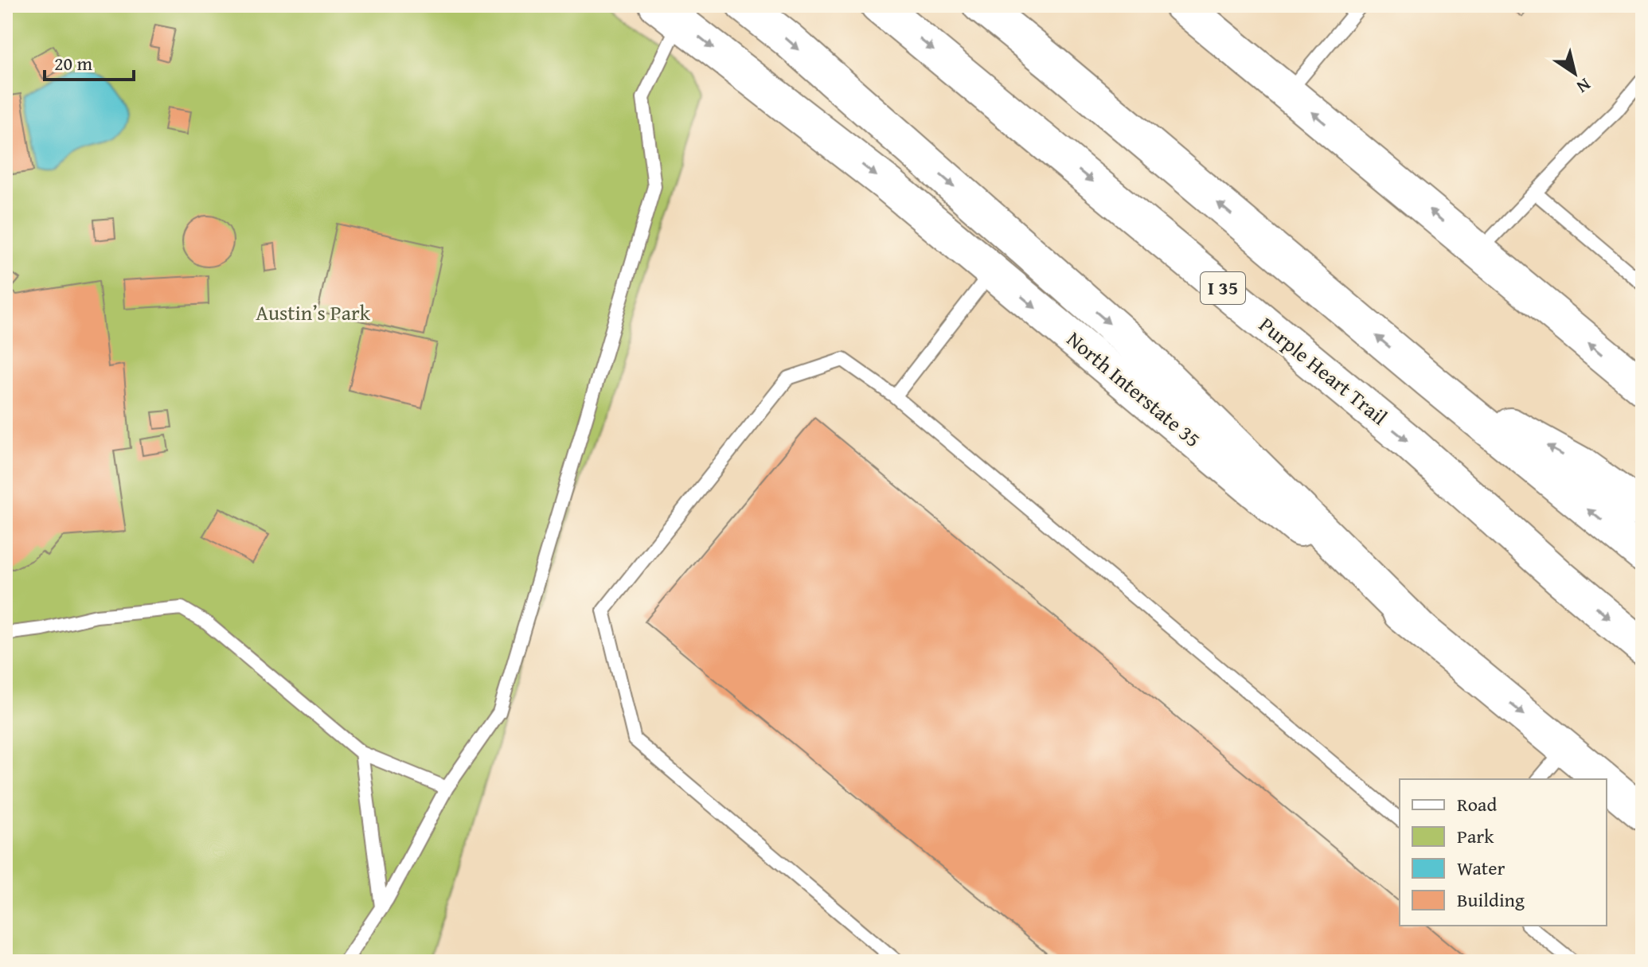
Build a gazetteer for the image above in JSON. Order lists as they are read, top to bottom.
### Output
{
  "streets": {
    "main road": ["I 35", "Purple Heart Trail", "North Interstate 35"]
  },
  "parks": ["Austin’s Park"],
  "legend": [
    "Road",
    "Park",
    "Water",
    "Building"
  ],
  "scale_bar": "20 m",
  "north": "bottom right"
}
